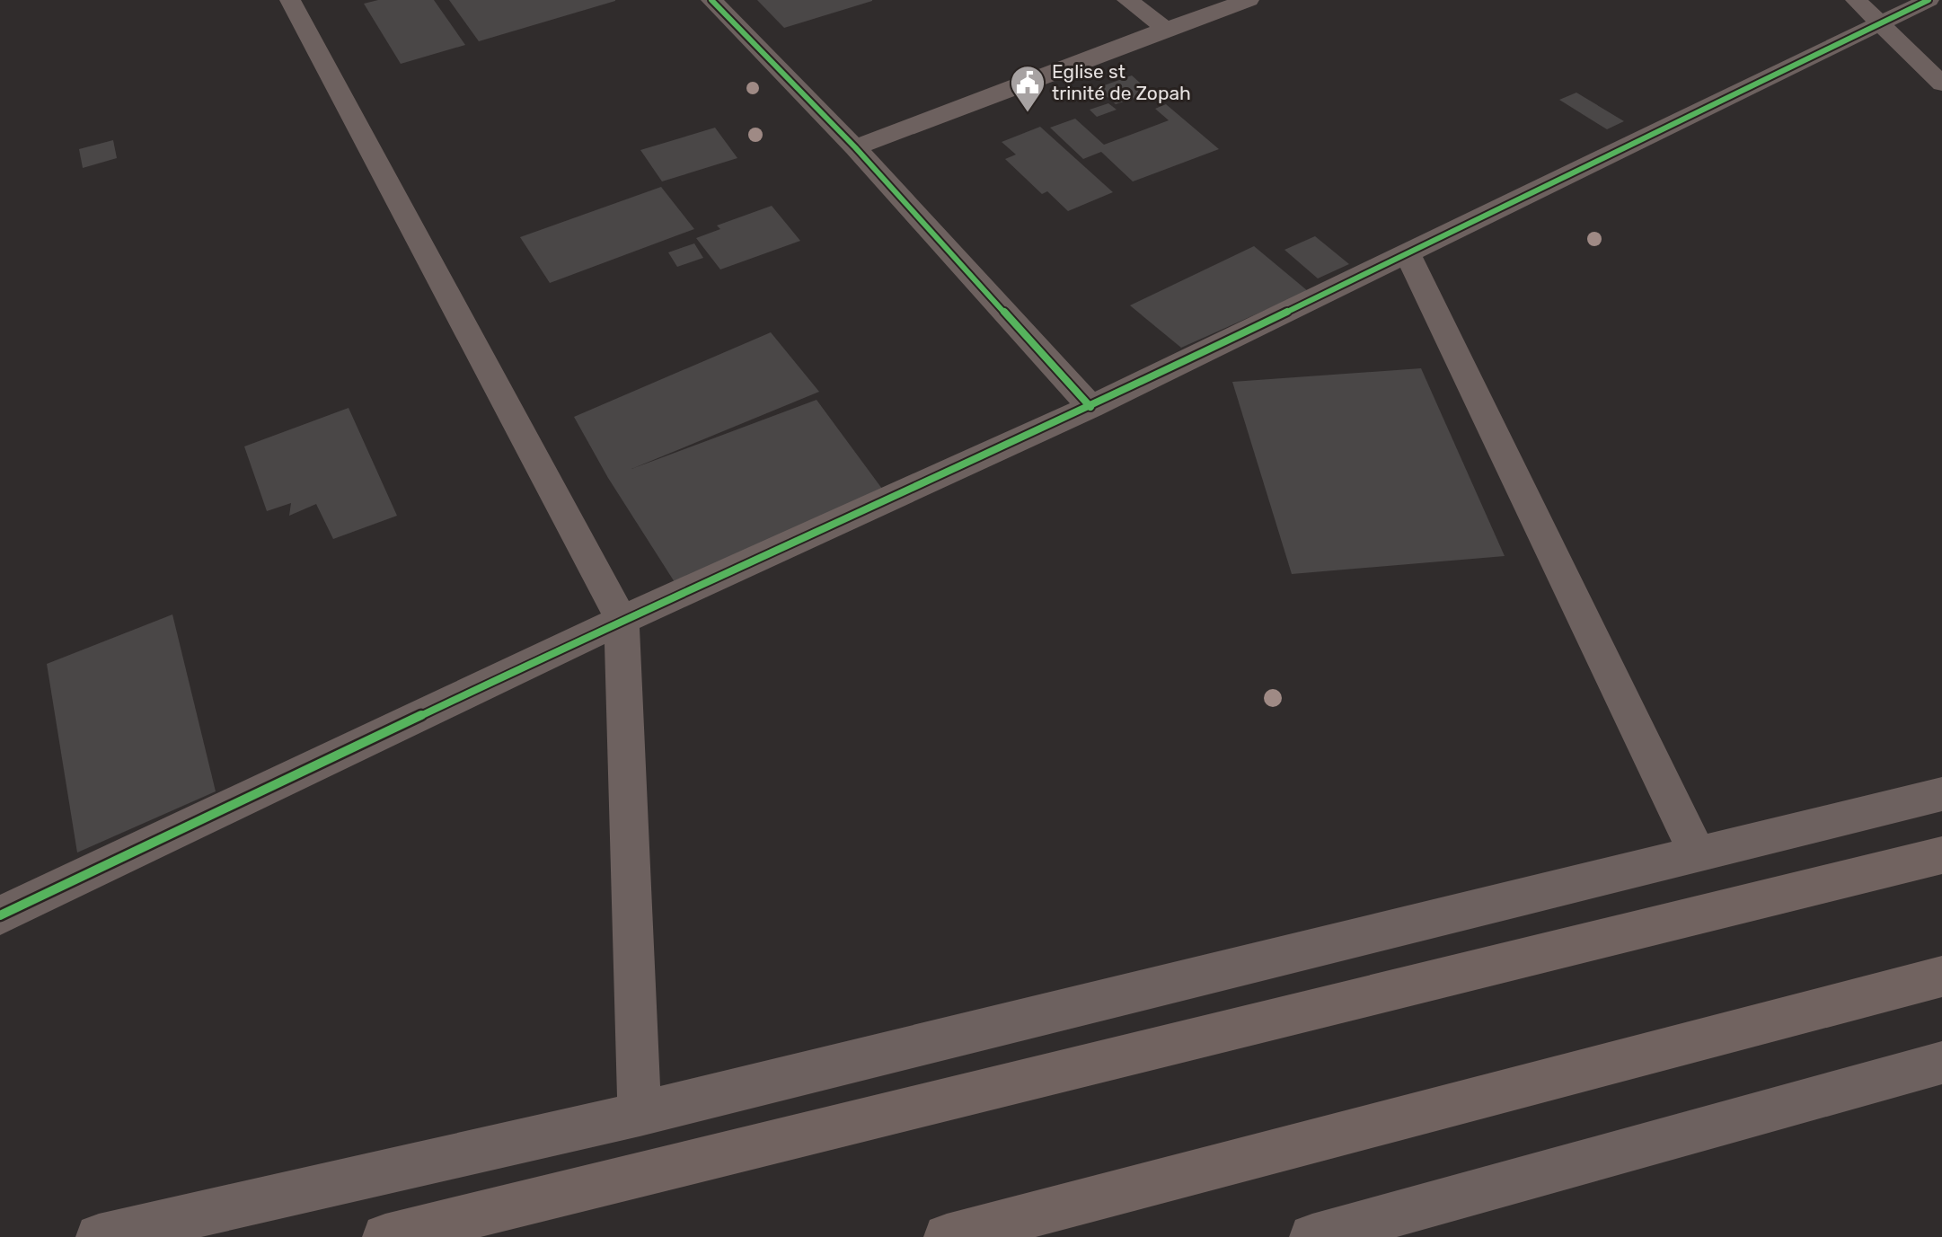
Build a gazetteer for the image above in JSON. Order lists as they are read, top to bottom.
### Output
{
  "places": {
    "public building": ["Eglise st trinité de Zopah"]
  }
}
